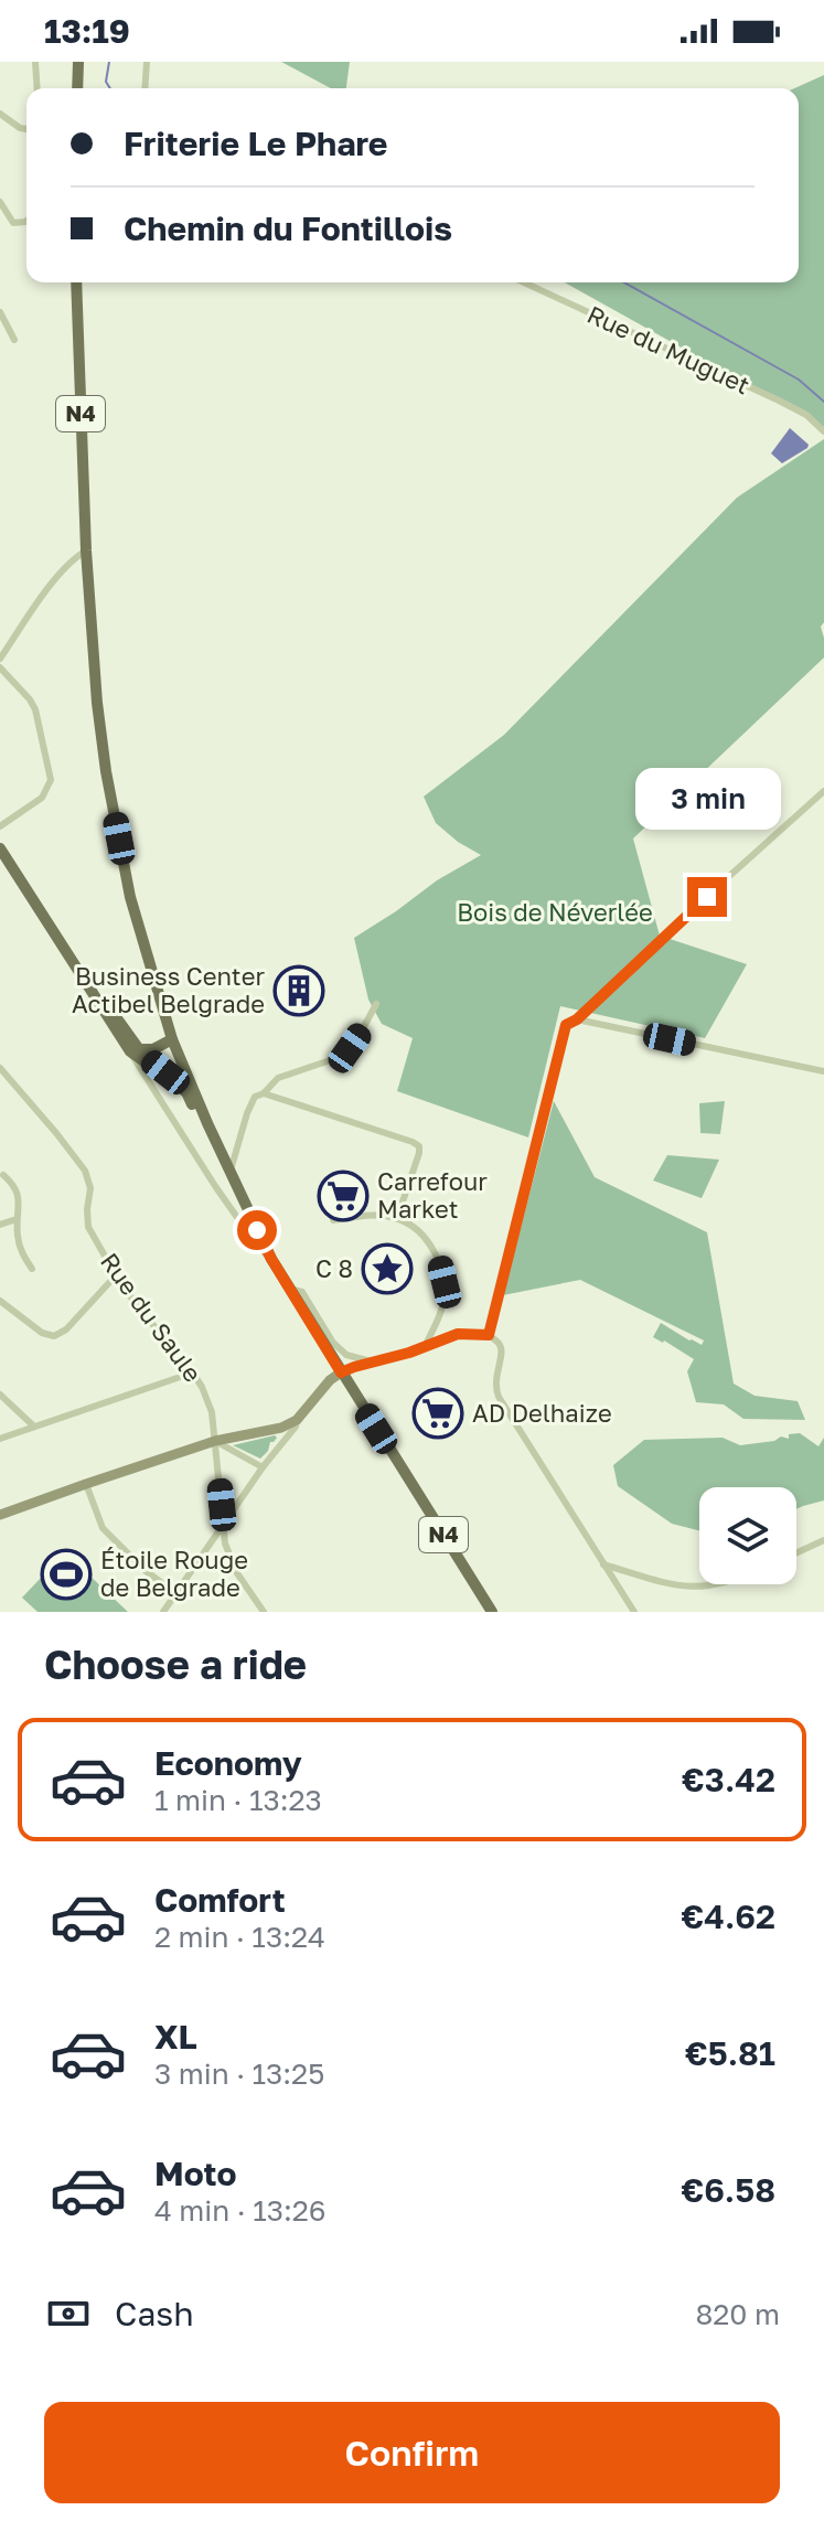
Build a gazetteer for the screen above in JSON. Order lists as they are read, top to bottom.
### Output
{
  "streets": {
    "main road": ["N4"],
    "street": ["Rue du Muguet", "Rue du Saule"]
  },
  "parks": ["Bois de Néverlée"],
  "places": {
    "building": ["Business Center Actibel Belgrade"],
    "supermarket": ["Carrefour Market", "AD Delhaize"],
    "place": ["C 8"],
    "sports": ["Étoile Rouge de Belgrade"]
  },
  "page": {
    "status": "13:19",
    "banner": ["Friterie Le Phare", "Chemin du Fontillois"],
    "bubble": "3 min",
    "heading": "Choose a ride",
    "list": [
      {
        "name": "Economy",
        "note": "1 min · 13:23",
        "value": "€3.42"
      },
      {
        "name": "Comfort",
        "note": "2 min · 13:24",
        "value": "€4.62"
      },
      {
        "name": "XL",
        "note": "3 min · 13:25",
        "value": "€5.81"
      },
      {
        "name": "Moto",
        "note": "4 min · 13:26",
        "value": "€6.58"
      }
    ],
    "pay": ["Cash", "820 m"],
    "buttons": "Confirm"
  }
}
